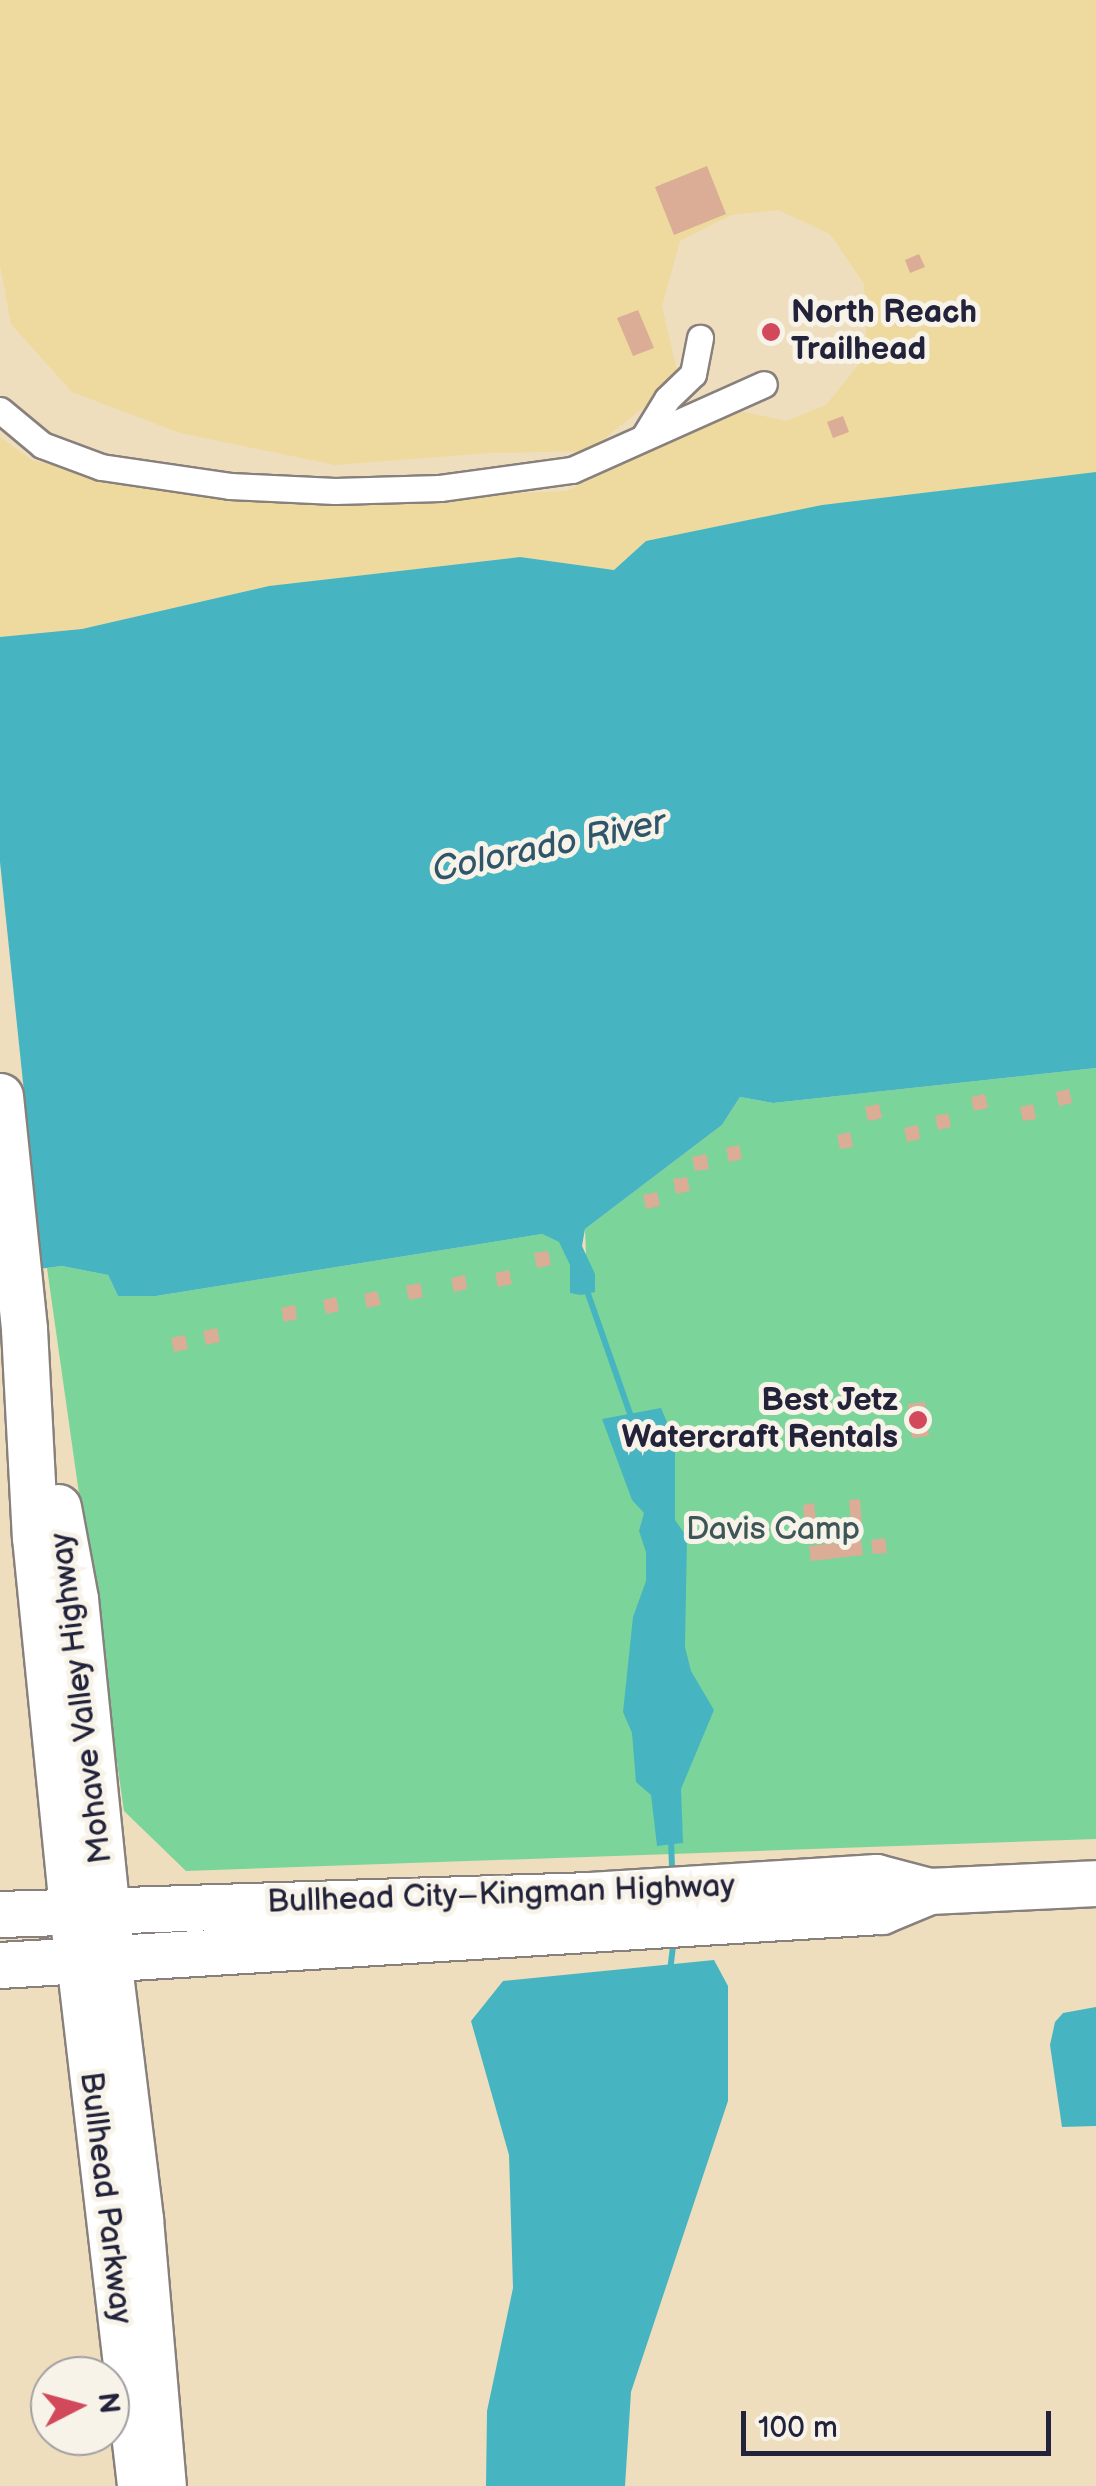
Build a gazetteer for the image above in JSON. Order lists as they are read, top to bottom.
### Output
{
  "streets": {
    "highway": ["Mohave Valley Highway", "Bullhead City–Kingman Highway", "Bullhead Parkway"]
  },
  "crossings": [
    ["Mohave Valley Highway", "Bullhead City–Kingman Highway"],
    ["Mohave Valley Highway", "Bullhead Parkway"],
    ["Bullhead City–Kingman Highway", "Bullhead Parkway"]
  ],
  "water": ["Colorado River"],
  "parks": ["Davis Camp"],
  "places": ["North Reach Trailhead", "Best Jetz Watercraft Rentals"],
  "scale_bar": "100 m",
  "north": "right"
}
